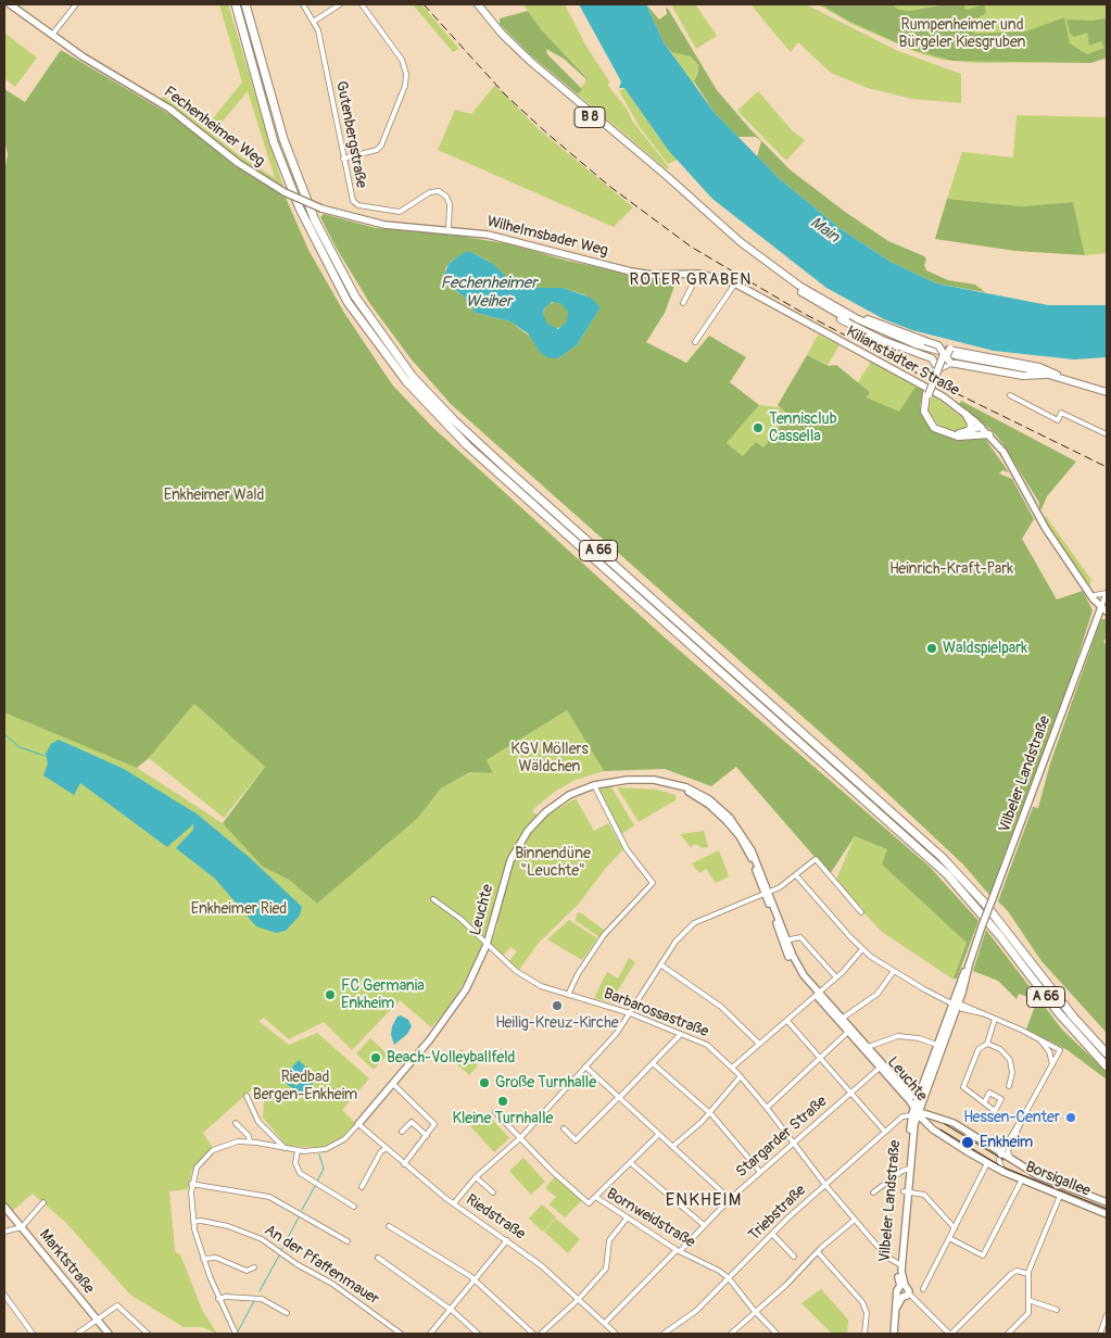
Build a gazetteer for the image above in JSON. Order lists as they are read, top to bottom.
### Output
{
  "streets": {
    "highway": ["A 66"],
    "main road": ["B 8"],
    "street": [
      "Fechenheimer Weg",
      "Gutenbergstraße",
      "Wilhelmsbader Weg",
      "Kilianstädter Straße",
      "Vilbeler Landstraße",
      "Leuchte",
      "Barbarossastraße",
      "Stargarder Straße",
      "Borsigallee",
      "Triebstraße",
      "Riedstraße",
      "Bornweidstraße",
      "Marktstraße",
      "An der Pfaffenmauer"
    ]
  },
  "crossings": [
    ["Fechenheimer Weg", "Wilhelmsbader Weg"],
    ["Gutenbergstraße", "Wilhelmsbader Weg"],
    ["Wilhelmsbader Weg", "Kilianstädter Straße"],
    ["Kilianstädter Straße", "Vilbeler Landstraße"],
    ["Vilbeler Landstraße", "Leuchte"],
    ["Vilbeler Landstraße", "Barbarossastraße"],
    ["Vilbeler Landstraße", "Borsigallee"],
    ["Vilbeler Landstraße", "Triebstraße"],
    ["Leuchte", "Barbarossastraße"],
    ["Leuchte", "Stargarder Straße"],
    ["Leuchte", "Borsigallee"],
    ["Leuchte", "Triebstraße"],
    ["Leuchte", "Riedstraße"],
    ["Barbarossastraße", "Stargarder Straße"],
    ["Barbarossastraße", "Triebstraße"],
    ["Stargarder Straße", "Riedstraße"],
    ["Stargarder Straße", "Bornweidstraße"],
    ["Borsigallee", "Triebstraße"],
    ["Triebstraße", "Bornweidstraße"]
  ],
  "districts": ["ROTER GRABEN", "ENKHEIM"],
  "water": ["Main", "Fechenheimer Weiher"],
  "parks": [
    "Rumpenheimer und Bürgeler Kiesgruben",
    "Enkheimer Wald",
    "Heinrich-Kraft-Park",
    "KGV Möllers Wäldchen",
    "Binnendüne \"Leuchte\"",
    "Enkheimer Ried",
    "Riedbad Bergen-Enkheim"
  ],
  "places": [
    "Tennisclub Cassella",
    "Waldspielpark",
    "FC Germania Enkheim",
    "Heilig-Kreuz-Kirche",
    "Beach-Volleyballfeld",
    "Große Turnhalle",
    "Kleine Turnhalle",
    "Hessen-Center",
    "Enkheim"
  ]
}
